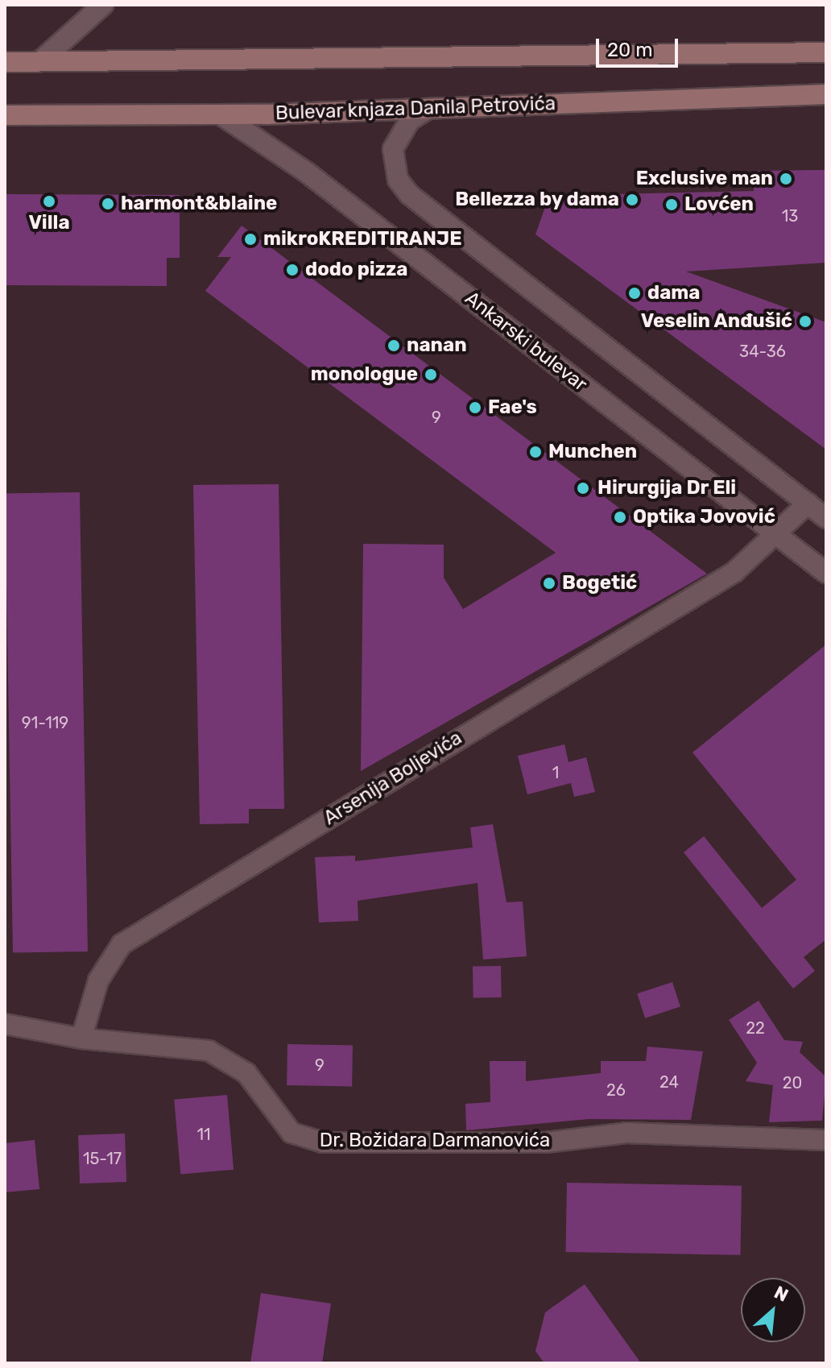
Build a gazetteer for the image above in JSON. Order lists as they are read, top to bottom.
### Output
{
  "streets": {
    "main road": ["Bulevar knjaza Danila Petrovića"],
    "street": ["Ankarski bulevar", "Arsenija Boljevića", "Dr. Božidara Darmanovića"]
  },
  "crossings": [
    ["Bulevar knjaza Danila Petrovića", "Ankarski bulevar"],
    ["Ankarski bulevar", "Arsenija Boljevića"],
    ["Arsenija Boljevića", "Dr. Božidara Darmanovića"]
  ],
  "places": [
    "Exclusive man",
    "Bellezza by dama",
    "Villa",
    "harmont&blaine",
    "Lovćen",
    "mikroKREDITIRANJE",
    "dodo pizza",
    "dama",
    "Veselin Anđušić",
    "nanan",
    "monologue",
    "Fae's",
    "Munchen",
    "Hirurgija Dr Eli",
    "Optika Jovović",
    "Bogetić"
  ],
  "house_numbers": [
    "13",
    "34-36",
    "9",
    "91-119",
    "1",
    "22",
    "9",
    "24",
    "20",
    "26",
    "11",
    "15-17"
  ],
  "scale_bar": "20 m",
  "north": "top right"
}
